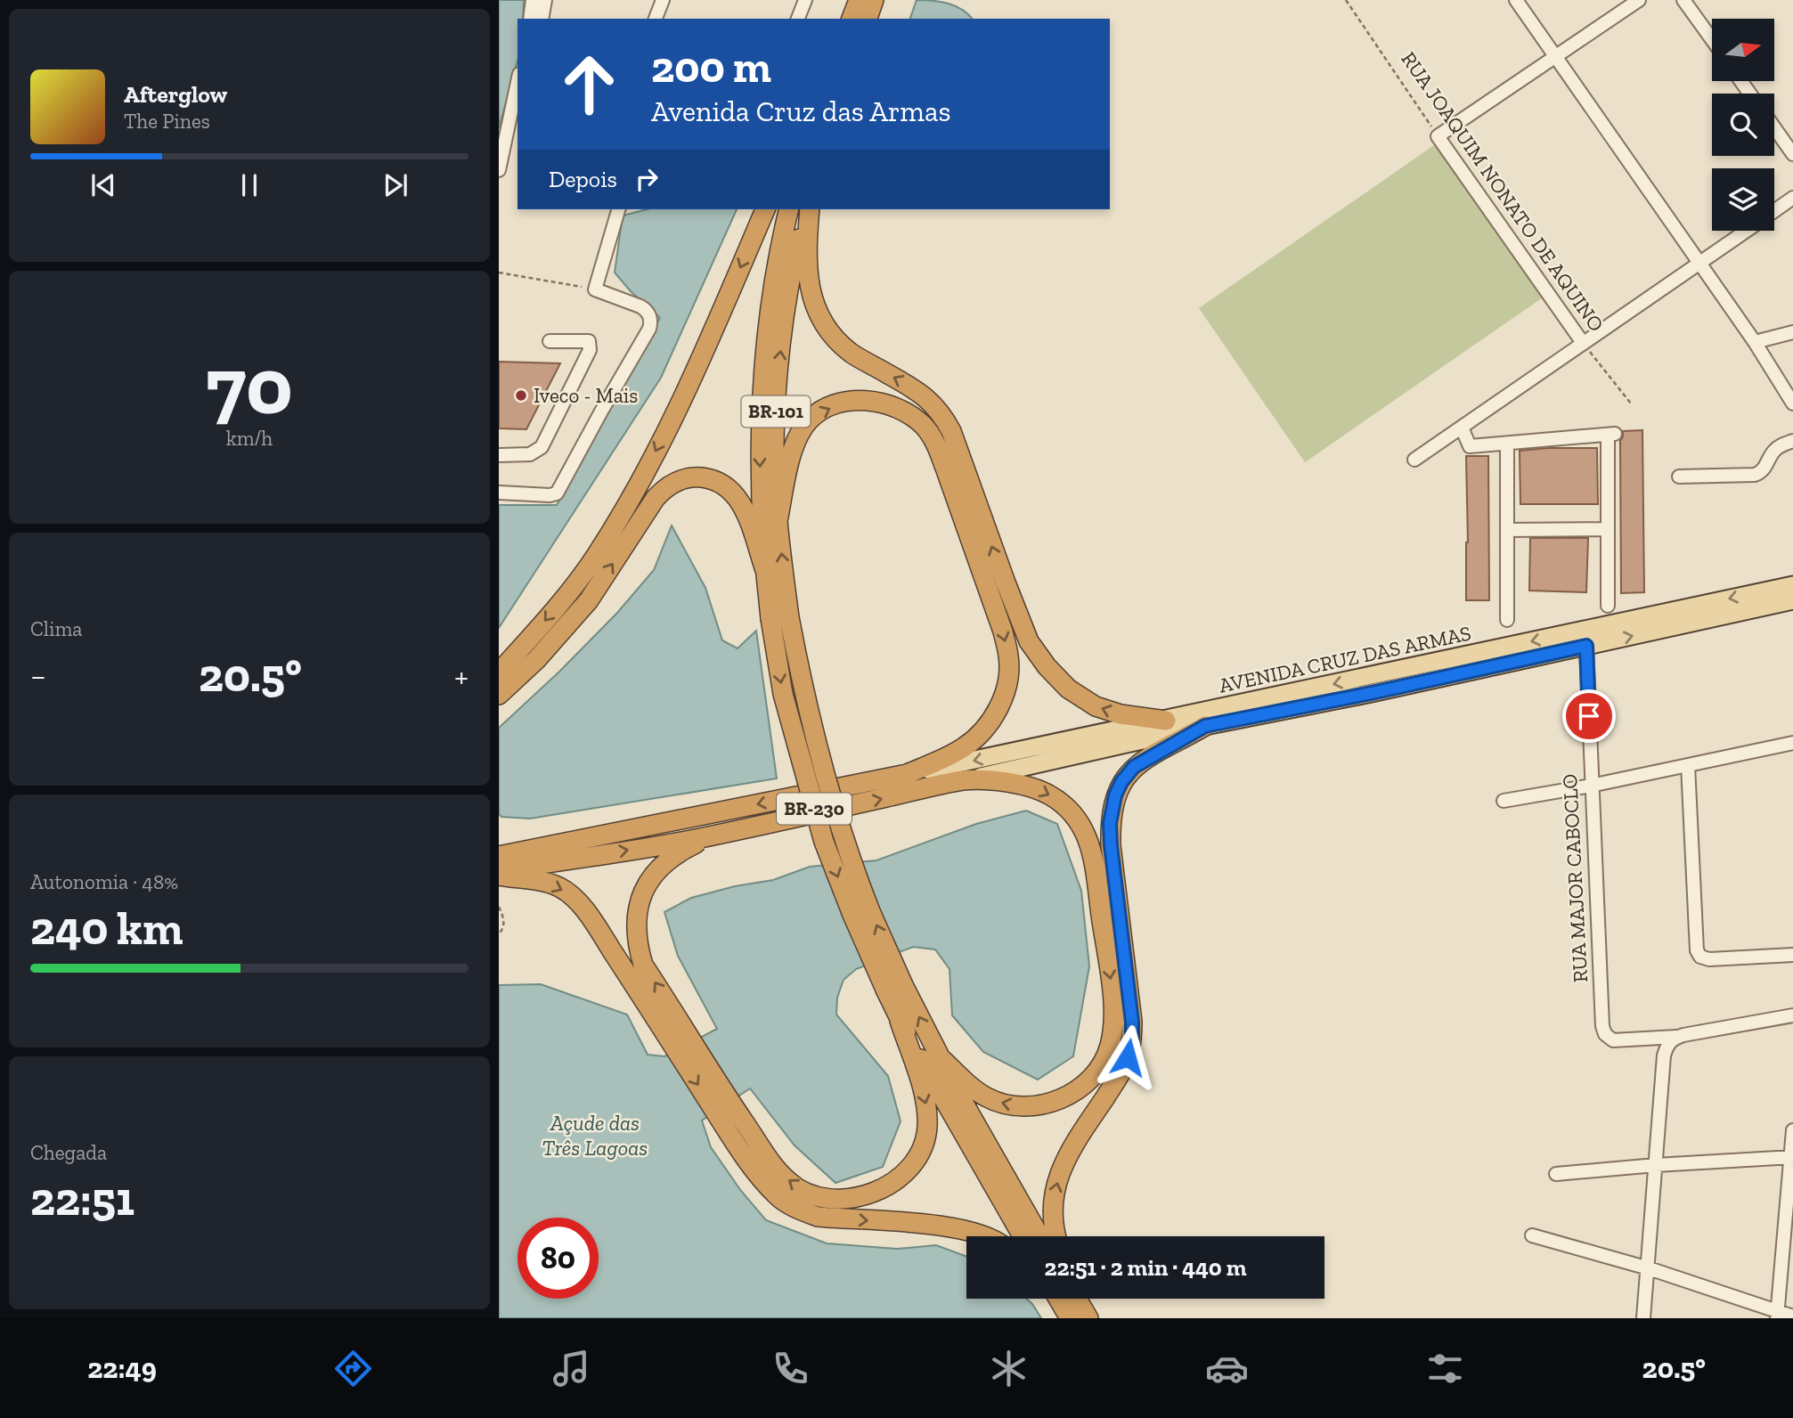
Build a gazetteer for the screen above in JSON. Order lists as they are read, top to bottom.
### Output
{
  "streets": {
    "highway": ["BR-101"],
    "main road": ["AVENIDA CRUZ DAS ARMAS"],
    "street": ["RUA JOAQUIM NONATO DE AQUINO", "RUA MAJOR CABOCLO"]
  },
  "crossings": [
    ["BR-101", "AVENIDA CRUZ DAS ARMAS"],
    ["AVENIDA CRUZ DAS ARMAS", "RUA MAJOR CABOCLO"]
  ],
  "water": ["Açude das Três Lagoas"],
  "places": ["Iveco - Mais"],
  "north": "right",
  "page": {
    "turn": ["200 m", "Avenida Cruz das Armas"],
    "song": ["Afterglow", "The Pines"],
    "then": "Depois",
    "tile": [
      ["70", "km/h"],
      "Clima",
      ["Autonomia · 48%", "240 km"],
      ["Chegada", "22:51"]
    ],
    "heat": ["−", "20.5°", "+"],
    "limit": "80",
    "trip": "22:51 · 2 min · 440 m",
    "tabs": ["22:49", "20.5°"]
  }
}
